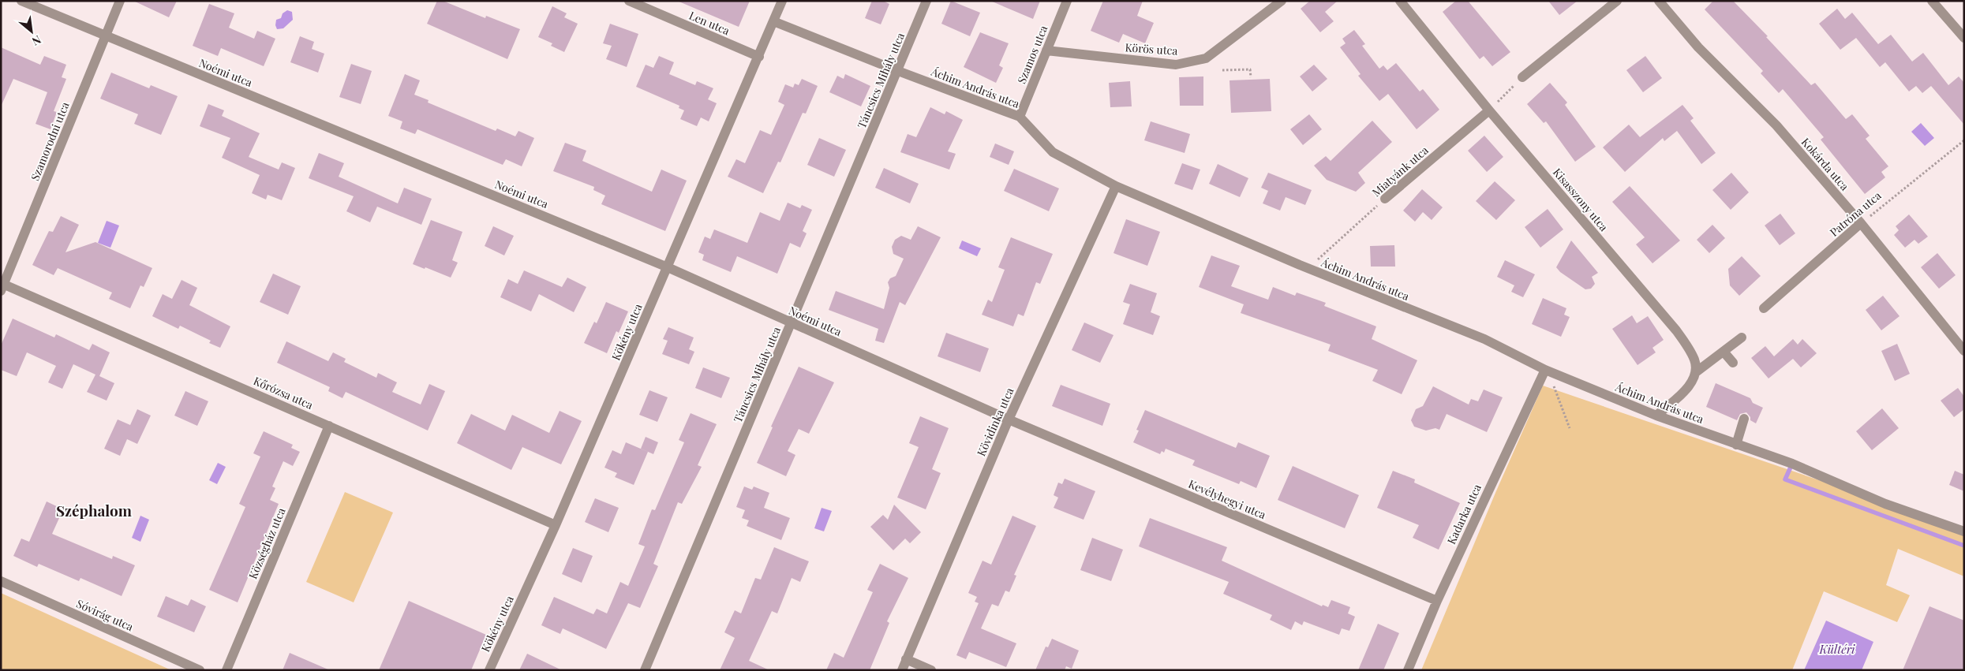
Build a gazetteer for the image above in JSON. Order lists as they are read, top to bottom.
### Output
{
  "streets": {
    "street": [
      "Len utca",
      "Körös utca",
      "Szamos utca",
      "Noémi utca",
      "Táncsics Mihály utca",
      "Áchim András utca",
      "Szamorodni utca",
      "Kokárda utca",
      "Miatyánk utca",
      "Kisasszony utca",
      "Patróna utca",
      "Kökény utca",
      "Kőrózsa utca",
      "Kövidinka utca",
      "Kevélyhegyi utca",
      "Kadarka utca",
      "Községház utca",
      "Sóvirág utca"
    ]
  },
  "crossings": [
    ["Len utca", "Kökény utca"],
    ["Körös utca", "Szamos utca"],
    ["Szamos utca", "Áchim András utca"],
    ["Noémi utca", "Táncsics Mihály utca"],
    ["Noémi utca", "Szamorodni utca"],
    ["Noémi utca", "Kökény utca"],
    ["Noémi utca", "Kövidinka utca"],
    ["Noémi utca", "Kevélyhegyi utca"],
    ["Táncsics Mihály utca", "Áchim András utca"],
    ["Áchim András utca", "Kökény utca"],
    ["Áchim András utca", "Kövidinka utca"],
    ["Áchim András utca", "Kadarka utca"],
    ["Szamorodni utca", "Kőrózsa utca"],
    ["Kokárda utca", "Patróna utca"],
    ["Miatyánk utca", "Kisasszony utca"],
    ["Kökény utca", "Kőrózsa utca"],
    ["Kőrózsa utca", "Községház utca"],
    ["Kövidinka utca", "Kevélyhegyi utca"],
    ["Kevélyhegyi utca", "Kadarka utca"]
  ],
  "districts": ["Széphalom"],
  "water": ["Kültéri"],
  "north": "bottom right"
}
